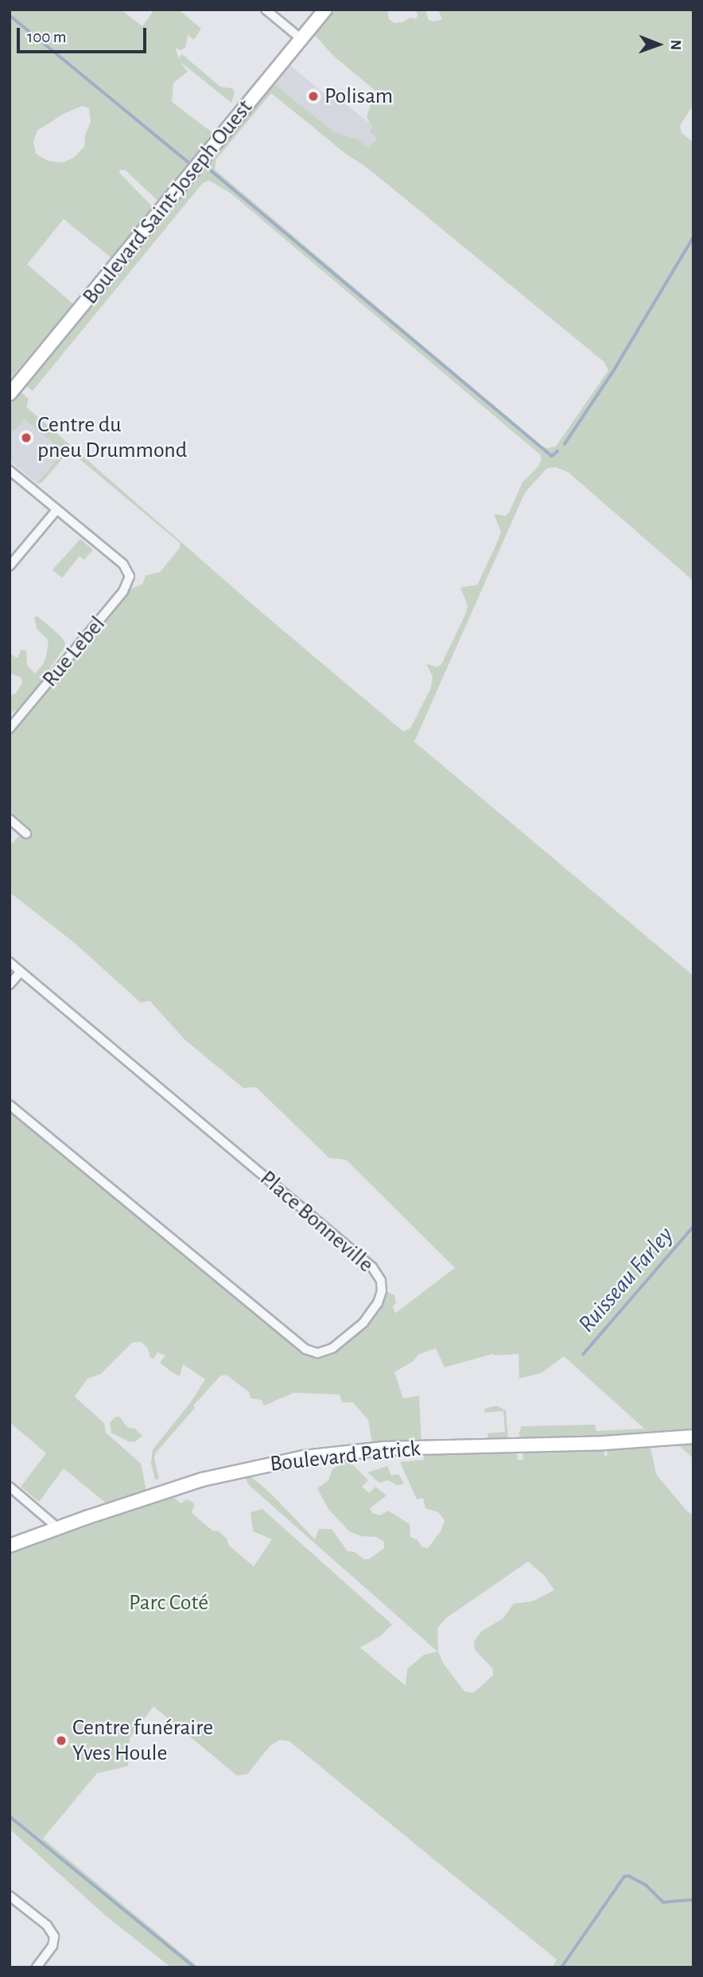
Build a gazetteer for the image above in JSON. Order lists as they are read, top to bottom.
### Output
{
  "streets": {
    "street": [
      "Boulevard Saint-Joseph Ouest",
      "Rue Lebel",
      "Place Bonneville",
      "Boulevard Patrick"
    ]
  },
  "water": ["Ruisseau Farley"],
  "parks": ["Parc Coté"],
  "places": ["Polisam", "Centre du pneu Drummond", "Centre funéraire Yves Houle"],
  "scale_bar": "100 m",
  "north": "right"
}
